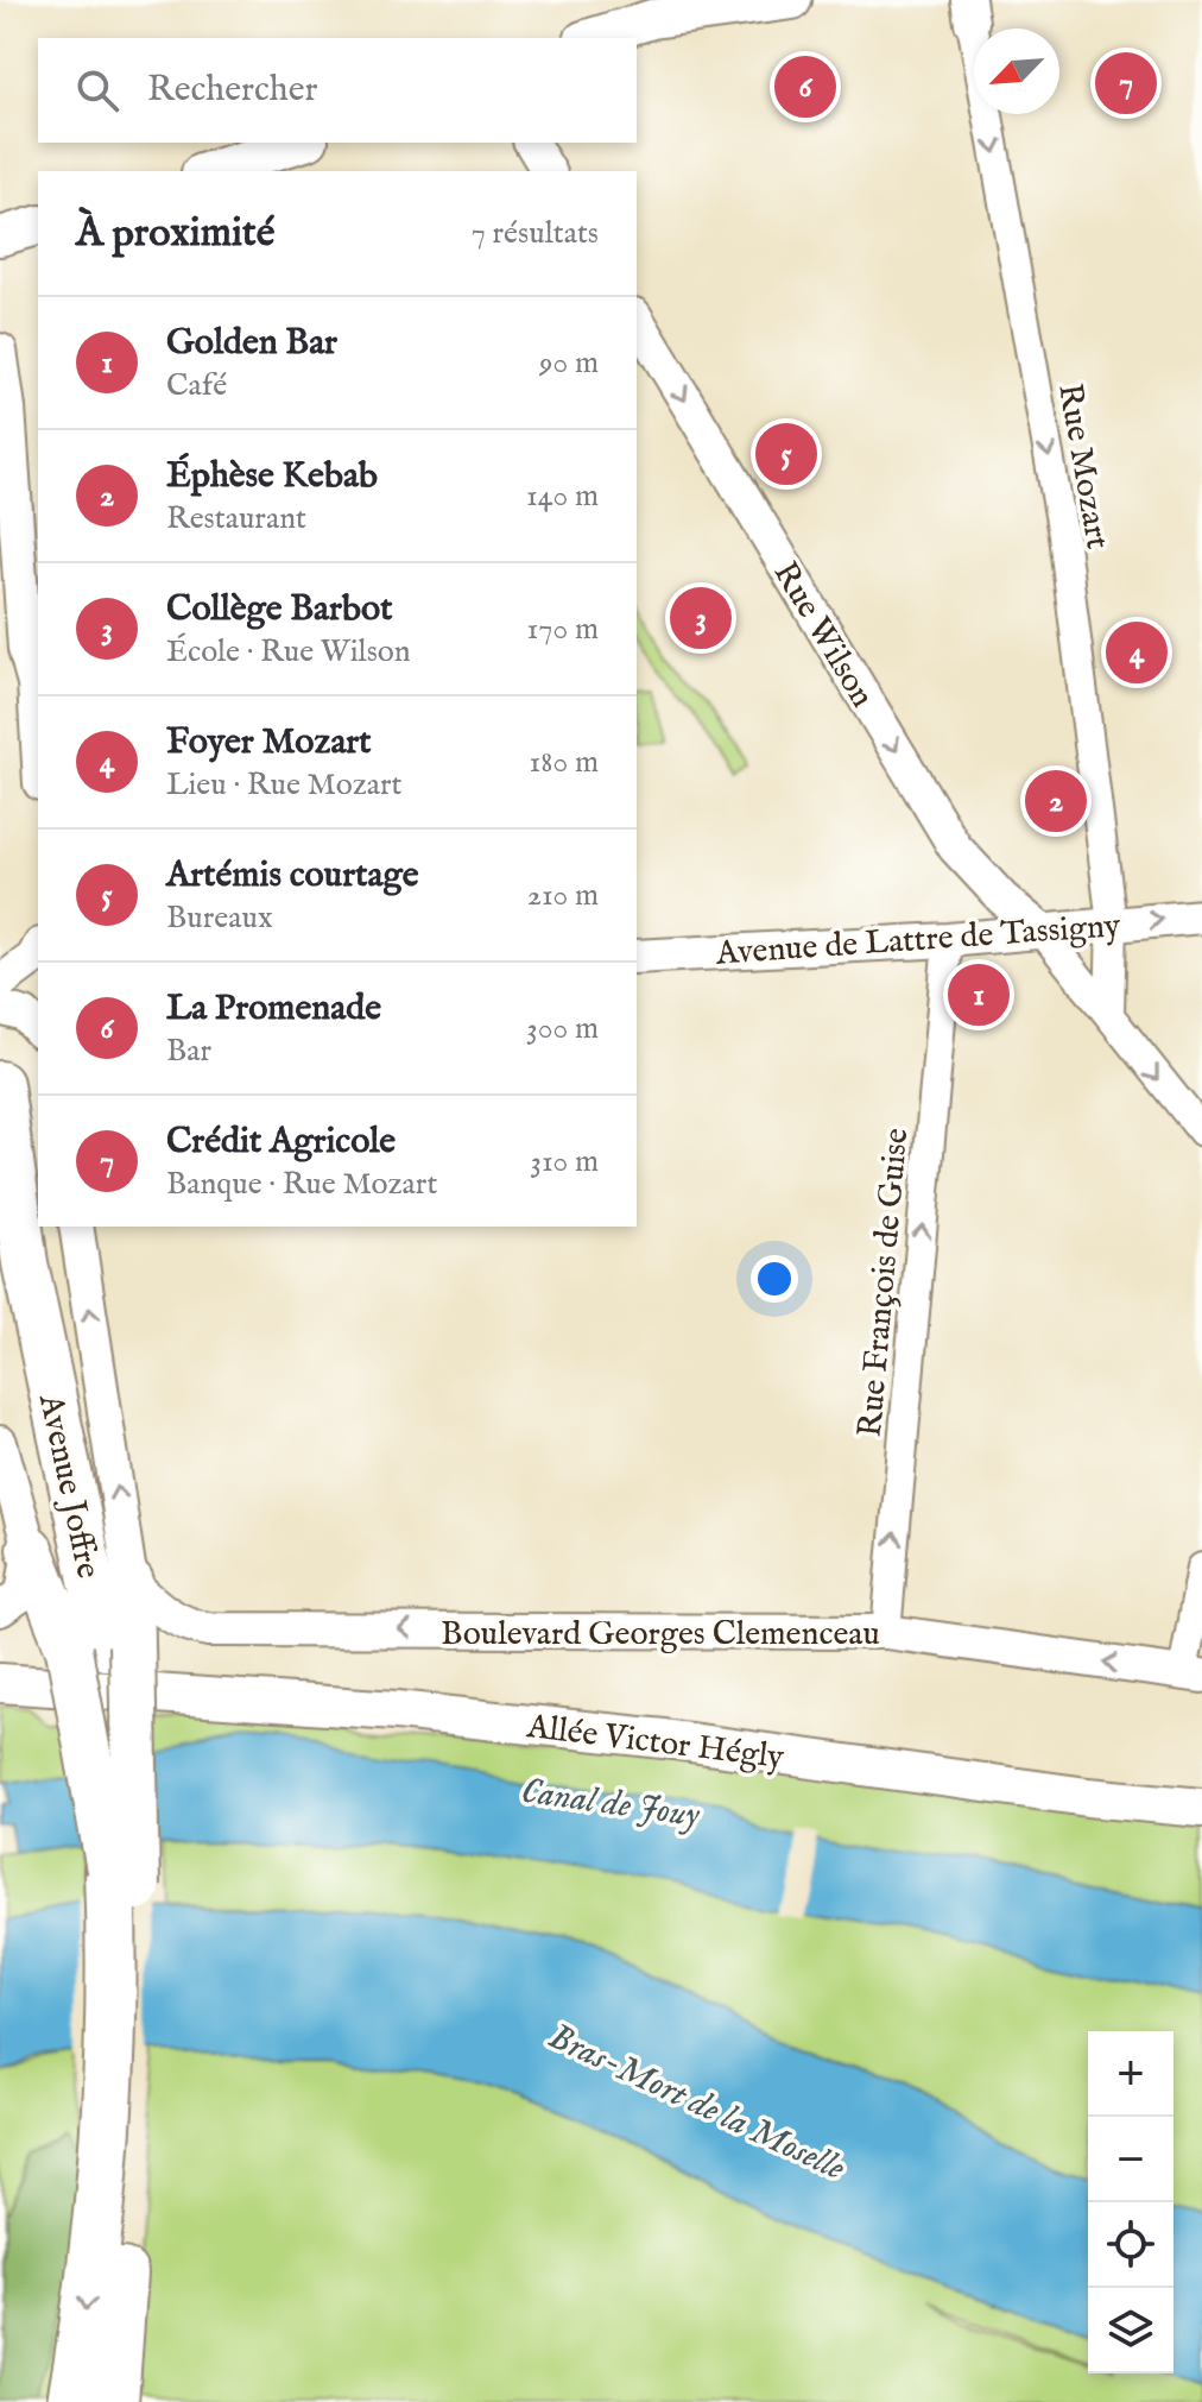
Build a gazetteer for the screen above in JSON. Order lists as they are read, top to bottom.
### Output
{
  "streets": {
    "highway": ["Avenue Joffre"],
    "main road": ["Allée Victor Hégly"],
    "street": [
      "Rue Mozart",
      "Rue Wilson",
      "Avenue de Lattre de Tassigny",
      "Rue François de Guise",
      "Boulevard Georges Clemenceau"
    ]
  },
  "crossings": [
    ["Rue Mozart", "Avenue de Lattre de Tassigny"],
    ["Rue Wilson", "Avenue de Lattre de Tassigny"],
    ["Avenue de Lattre de Tassigny", "Rue François de Guise"],
    ["Rue François de Guise", "Boulevard Georges Clemenceau"],
    ["Avenue Joffre", "Boulevard Georges Clemenceau"],
    ["Avenue Joffre", "Allée Victor Hégly"]
  ],
  "one_way": [
    "Rue Mozart",
    "Rue Wilson",
    "Rue François de Guise",
    "Boulevard Georges Clemenceau"
  ],
  "water": ["Canal de Jouy", "Bras-Mort de la Moselle"],
  "north": "bottom left",
  "page": {
    "search": "Rechercher",
    "pins": [
      "7",
      "6",
      "5",
      "3",
      "4",
      "2",
      "1"
    ],
    "heading": ["À proximité", "7 résultats"],
    "list": [
      {
        "mark": "1",
        "name": "Golden Bar",
        "note": "Café",
        "value": "90 m"
      },
      {
        "mark": "2",
        "name": "Éphèse Kebab",
        "note": "Restaurant",
        "value": "140 m"
      },
      {
        "mark": "3",
        "name": "Collège Barbot",
        "note": "École · Rue Wilson",
        "value": "170 m"
      },
      {
        "mark": "4",
        "name": "Foyer Mozart",
        "note": "Lieu · Rue Mozart",
        "value": "180 m"
      },
      {
        "mark": "5",
        "name": "Artémis courtage",
        "note": "Bureaux",
        "value": "210 m"
      },
      {
        "mark": "6",
        "name": "La Promenade",
        "note": "Bar",
        "value": "300 m"
      },
      {
        "mark": "7",
        "name": "Crédit Agricole",
        "note": "Banque · Rue Mozart",
        "value": "310 m"
      }
    ],
    "map_buttons": ["+", "−"]
  }
}
